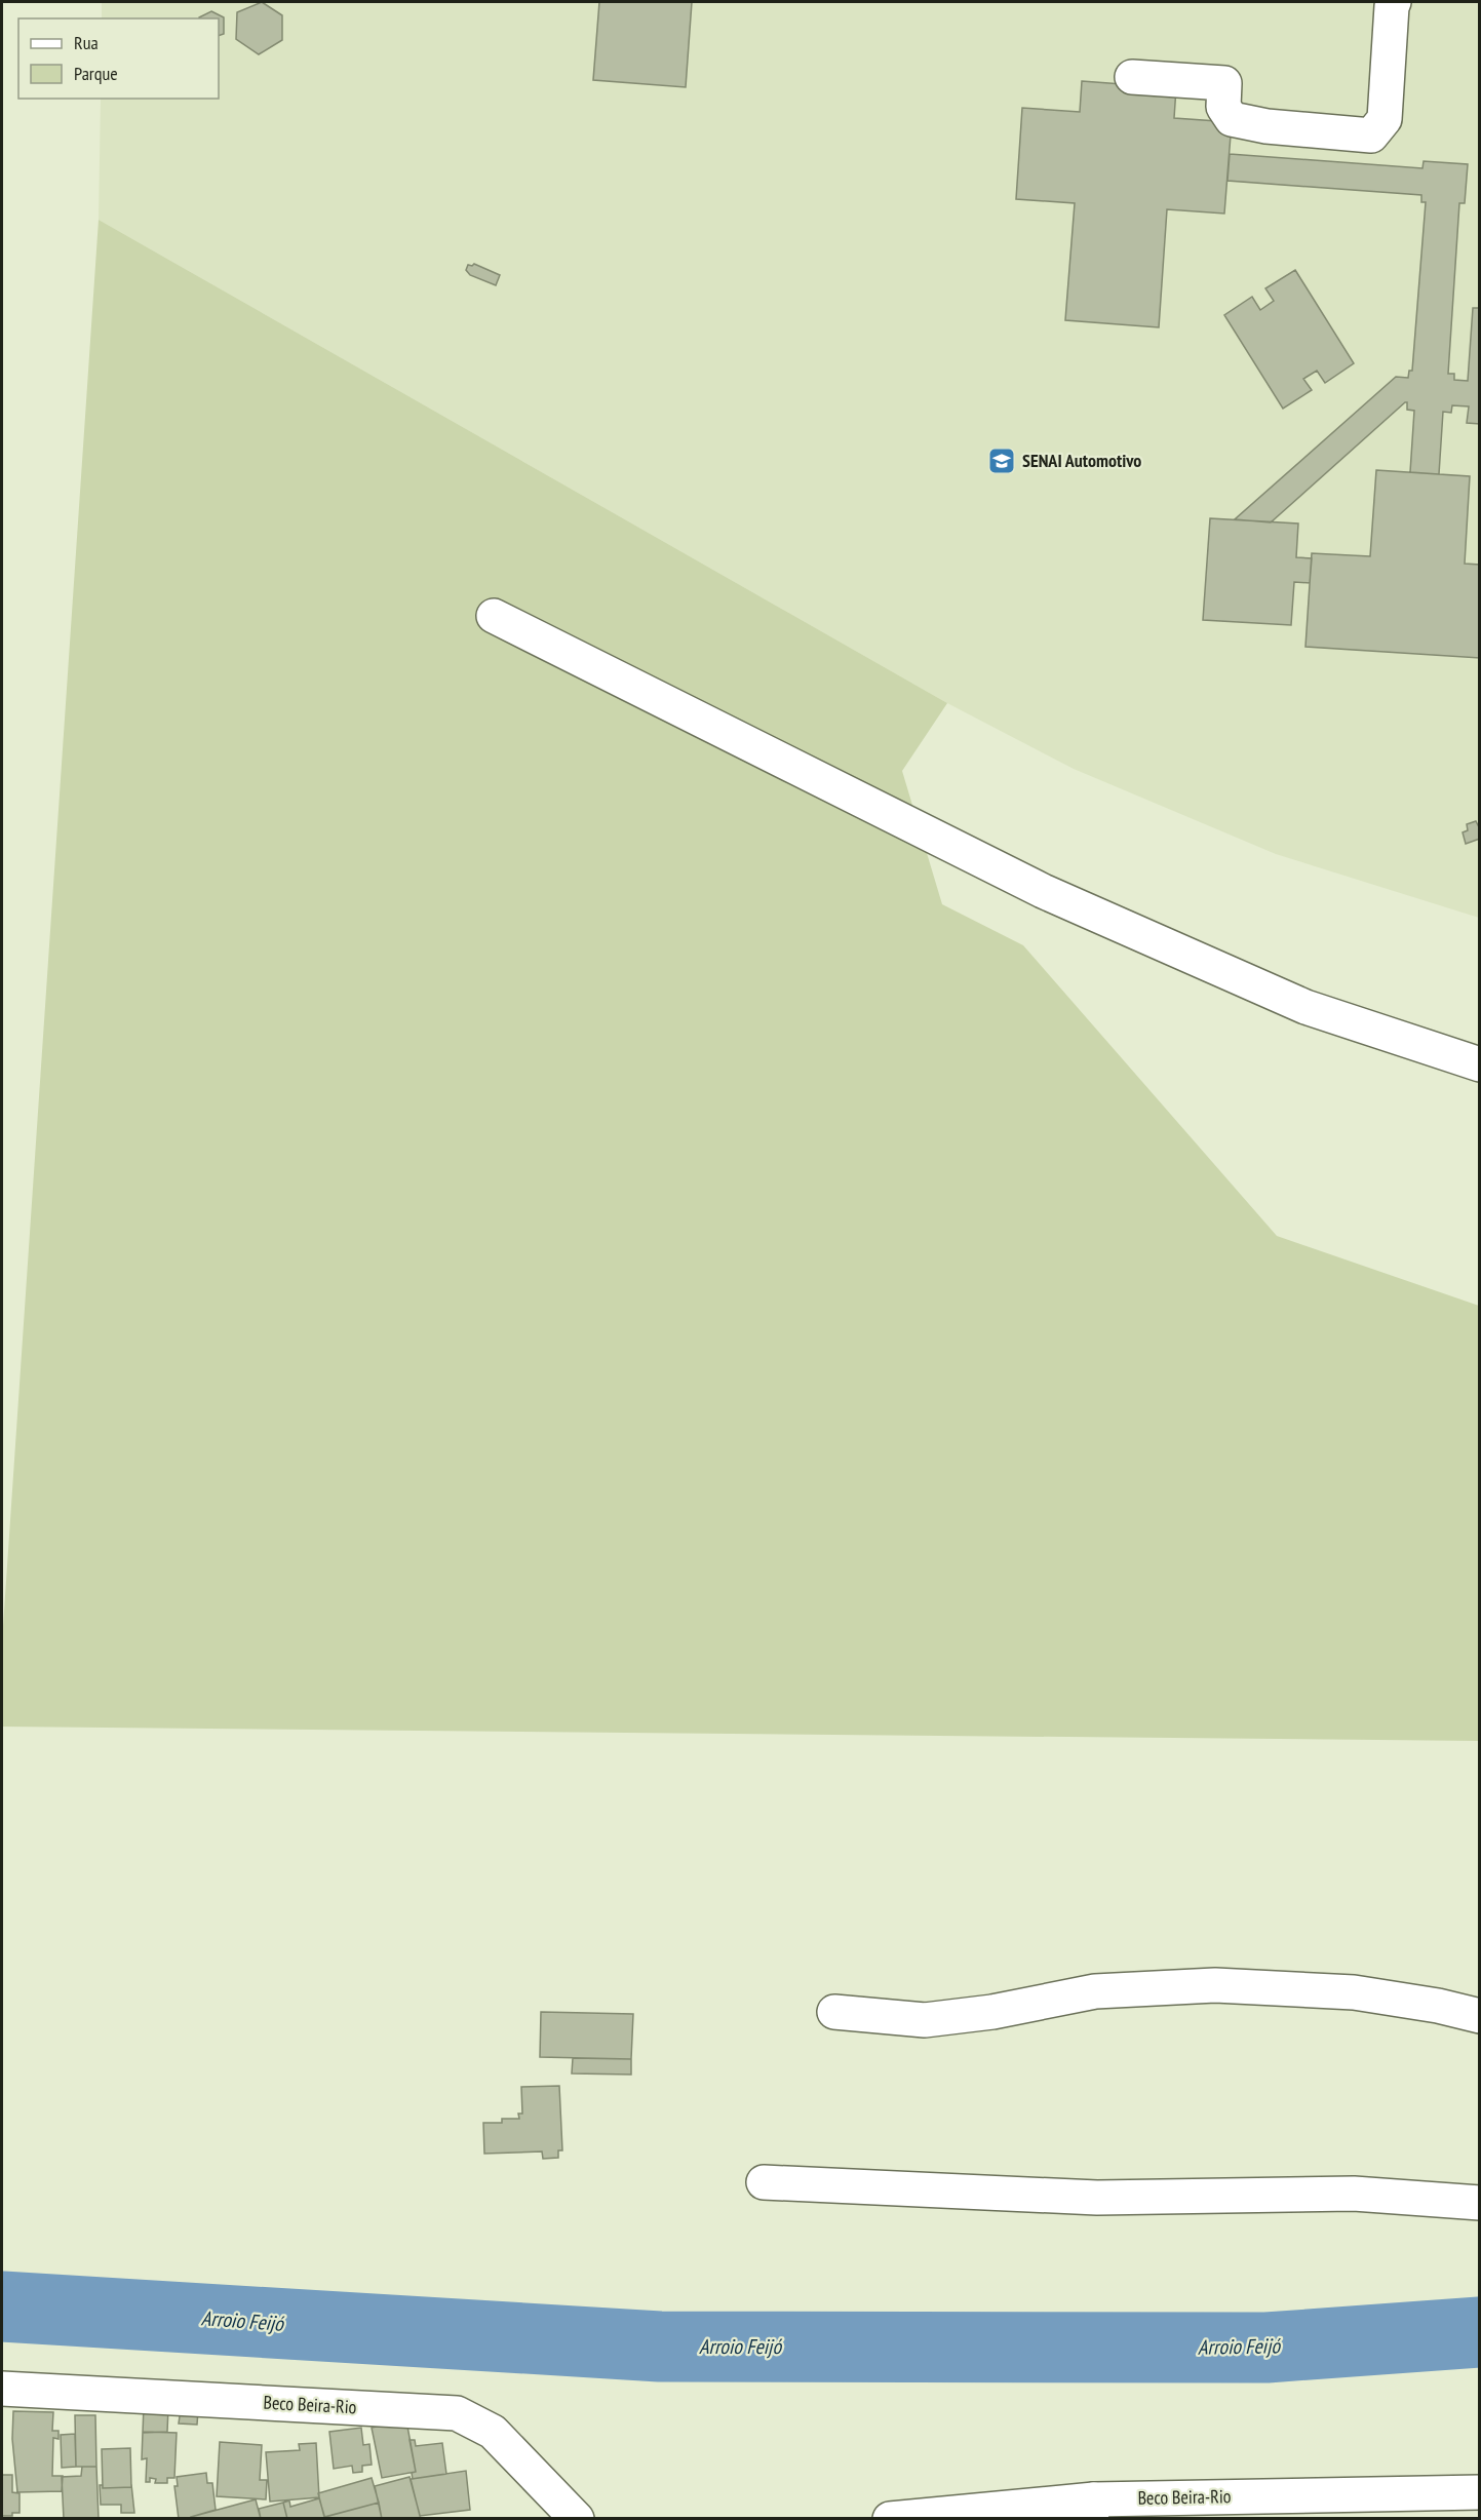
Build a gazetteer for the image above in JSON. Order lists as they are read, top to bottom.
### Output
{
  "streets": {
    "street": ["Beco Beira-Rio"]
  },
  "water": ["Arroio Feijó"],
  "places": {
    "school or university": ["SENAI Automotivo"]
  },
  "legend": ["Rua", "Parque"]
}
